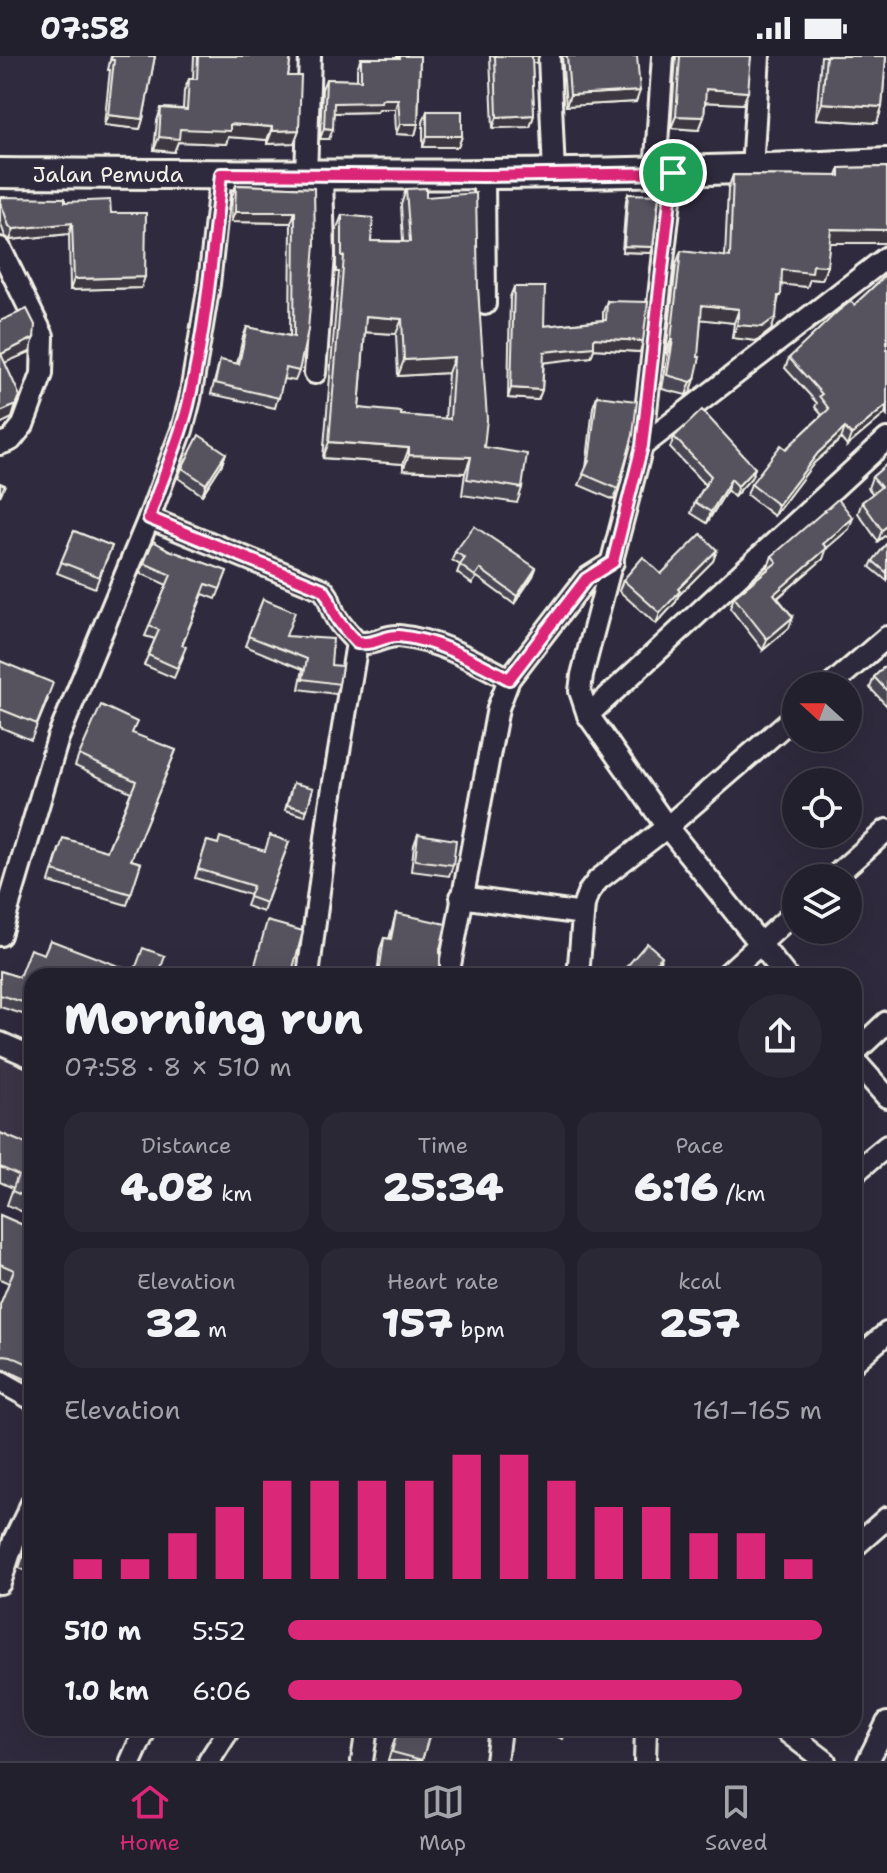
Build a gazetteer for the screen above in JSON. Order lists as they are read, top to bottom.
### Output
{
  "streets": {
    "main road": ["Jalan Pemuda"]
  },
  "north": "left",
  "page": {
    "status": "07:58",
    "heading": ["Morning run", "07:58 · 8 × 510 m"],
    "stats": [
      ["Distance", "4.08 km"],
      ["Time", "25:34"],
      ["Pace", "6:16 /km"],
      ["Elevation", "32 m"],
      ["Heart rate", "157 bpm"],
      ["kcal", "257"]
    ],
    "chart": ["Elevation", "161–165 m"],
    "list": [
      {
        "name": "510 m",
        "note": "5:52"
      },
      {
        "name": "1.0 km",
        "note": "6:06"
      }
    ],
    "tabs": ["Home", "Map", "Saved"]
  }
}
